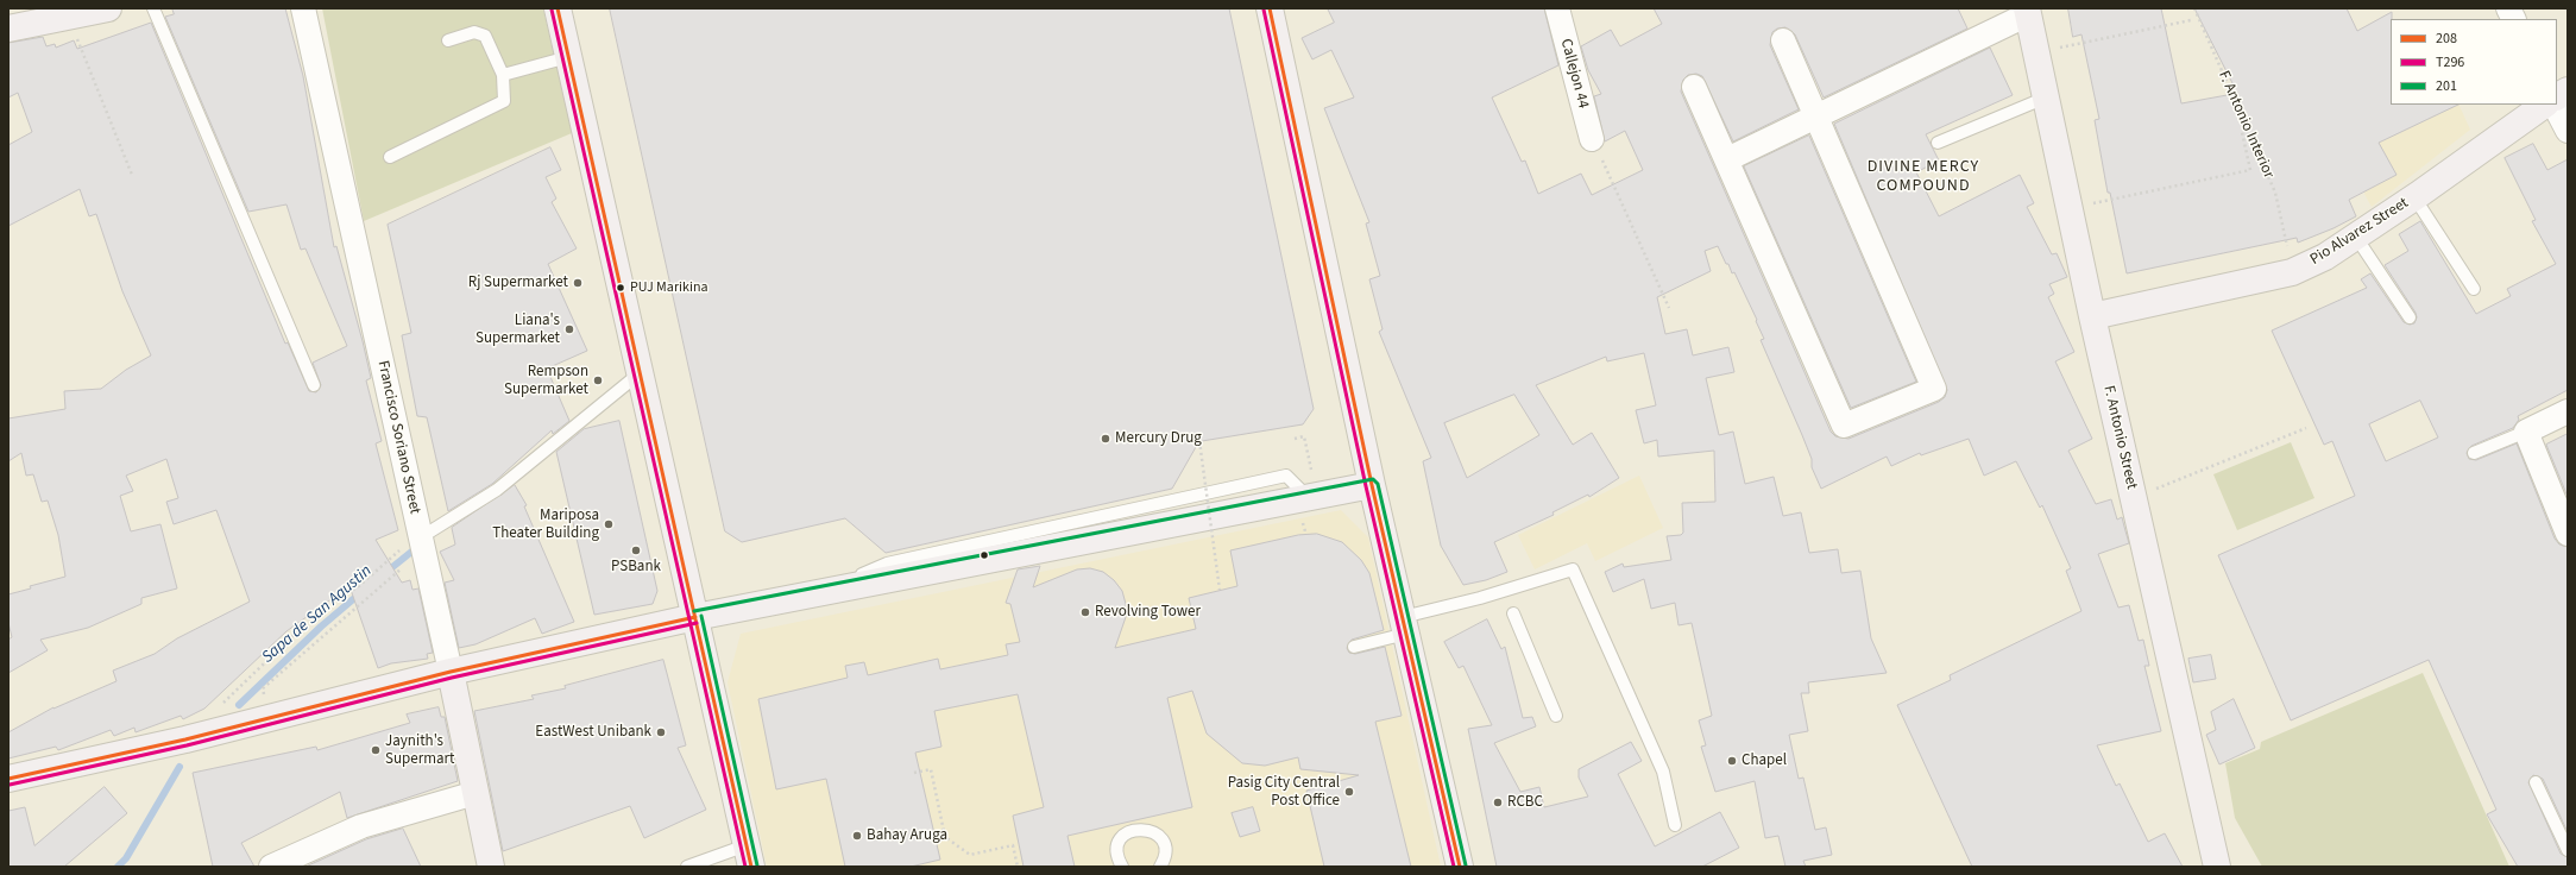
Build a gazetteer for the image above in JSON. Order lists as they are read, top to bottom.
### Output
{
  "streets": {
    "street": [
      "Callejon 44",
      "Pio Alvarez Street",
      "Francisco Soriano Street",
      "F. Antonio Street"
    ],
    "path": ["F. Antonio Interior"]
  },
  "crossings": [
    ["Pio Alvarez Street", "F. Antonio Street"]
  ],
  "districts": ["DIVINE MERCY COMPOUND"],
  "water": ["Sapa de San Agustin"],
  "places": [
    "Rj Supermarket",
    "PUJ Marikina",
    "Liana's Supermarket",
    "Rempson Supermarket",
    "Mercury Drug",
    "Mariposa Theater Building",
    "PSBank",
    "Revolving Tower",
    "EastWest Unibank",
    "Jaynith's Supermart",
    "Chapel",
    "Pasig City Central Post Office",
    "RCBC",
    "Bahay Aruga"
  ],
  "lines": ["transit line 208", "transit line T296", "transit line 201"],
  "legend": ["208", "T296", "201"]
}
